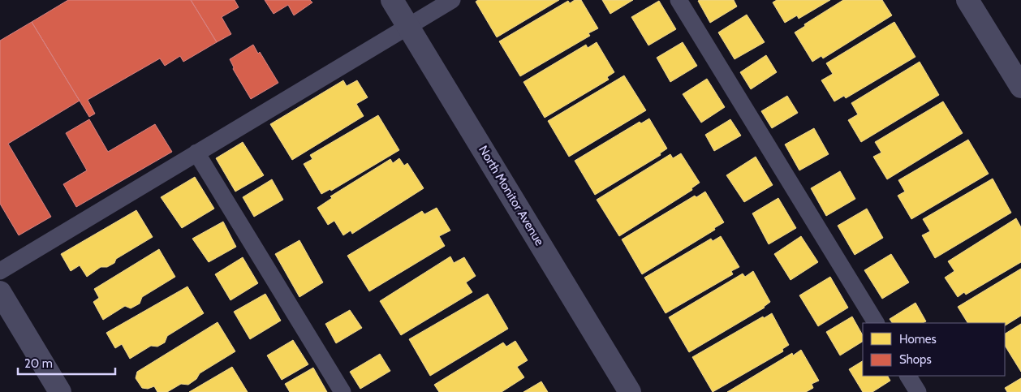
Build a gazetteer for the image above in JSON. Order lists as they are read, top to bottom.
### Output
{
  "streets": {
    "street": ["North Monitor Avenue"]
  },
  "legend": ["Homes", "Shops"],
  "scale_bar": "20 m"
}
